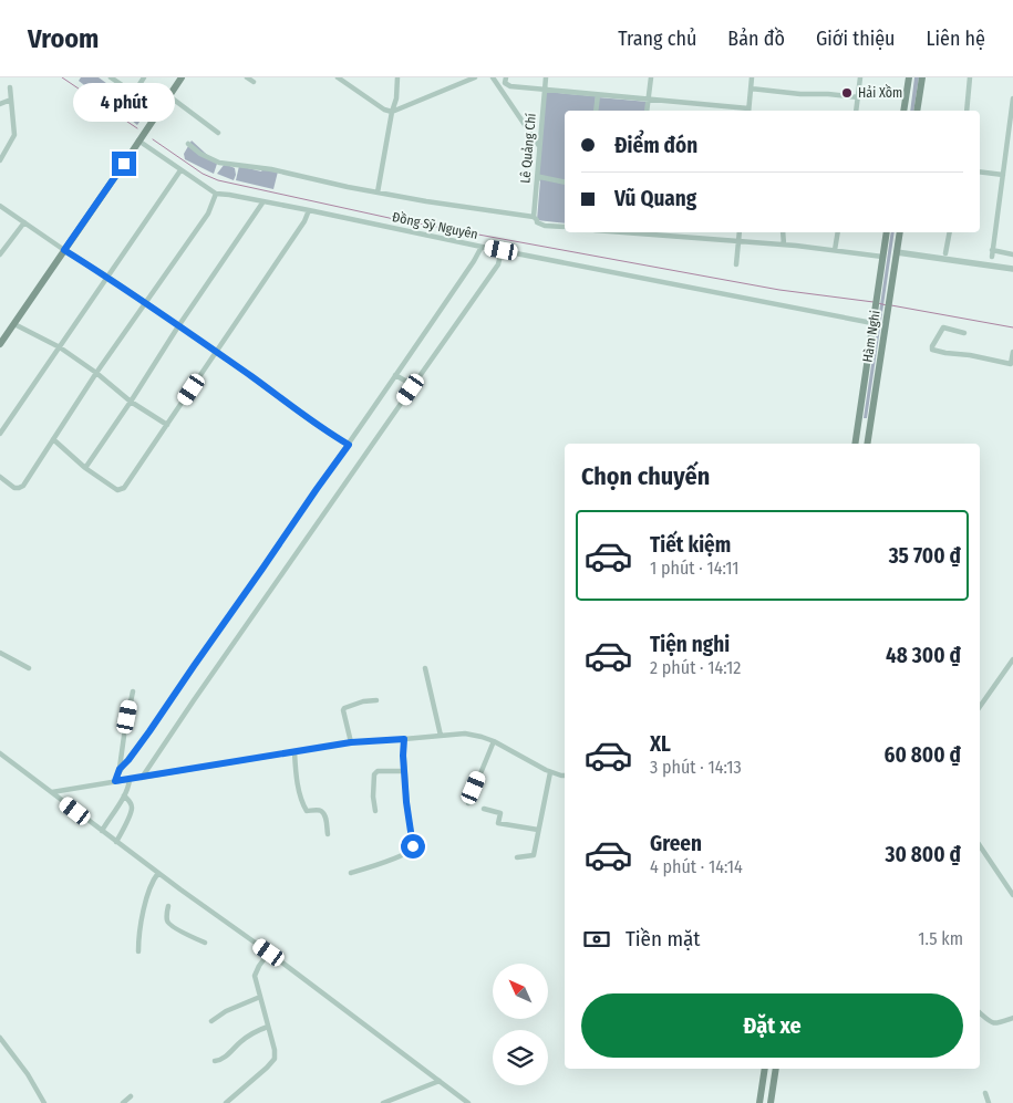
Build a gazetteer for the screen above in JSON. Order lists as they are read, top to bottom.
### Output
{
  "streets": {
    "main road": ["Hàm Nghi"],
    "street": ["Lê Quảng Chí", "Đồng Sỹ Nguyên"]
  },
  "crossings": [
    ["Đồng Sỹ Nguyên", "Hàm Nghi"]
  ],
  "places": ["Hải Xồm"],
  "north": "top left",
  "page": {
    "header": "Vroom",
    "nav": [
      "Trang chủ",
      "Bản đồ",
      "Giới thiệu",
      "Liên hệ"
    ],
    "bubble": "4 phút",
    "banner": ["Điểm đón", "Vũ Quang"],
    "heading": "Chọn chuyến",
    "list": [
      {
        "name": "Tiết kiệm",
        "note": "1 phút · 14:11",
        "value": "35 700 ₫"
      },
      {
        "name": "Tiện nghi",
        "note": "2 phút · 14:12",
        "value": "48 300 ₫"
      },
      {
        "name": "XL",
        "note": "3 phút · 14:13",
        "value": "60 800 ₫"
      },
      {
        "name": "Green",
        "note": "4 phút · 14:14",
        "value": "30 800 ₫"
      }
    ],
    "pay": ["Tiền mặt", "1.5 km"],
    "buttons": "Đặt xe"
  }
}
